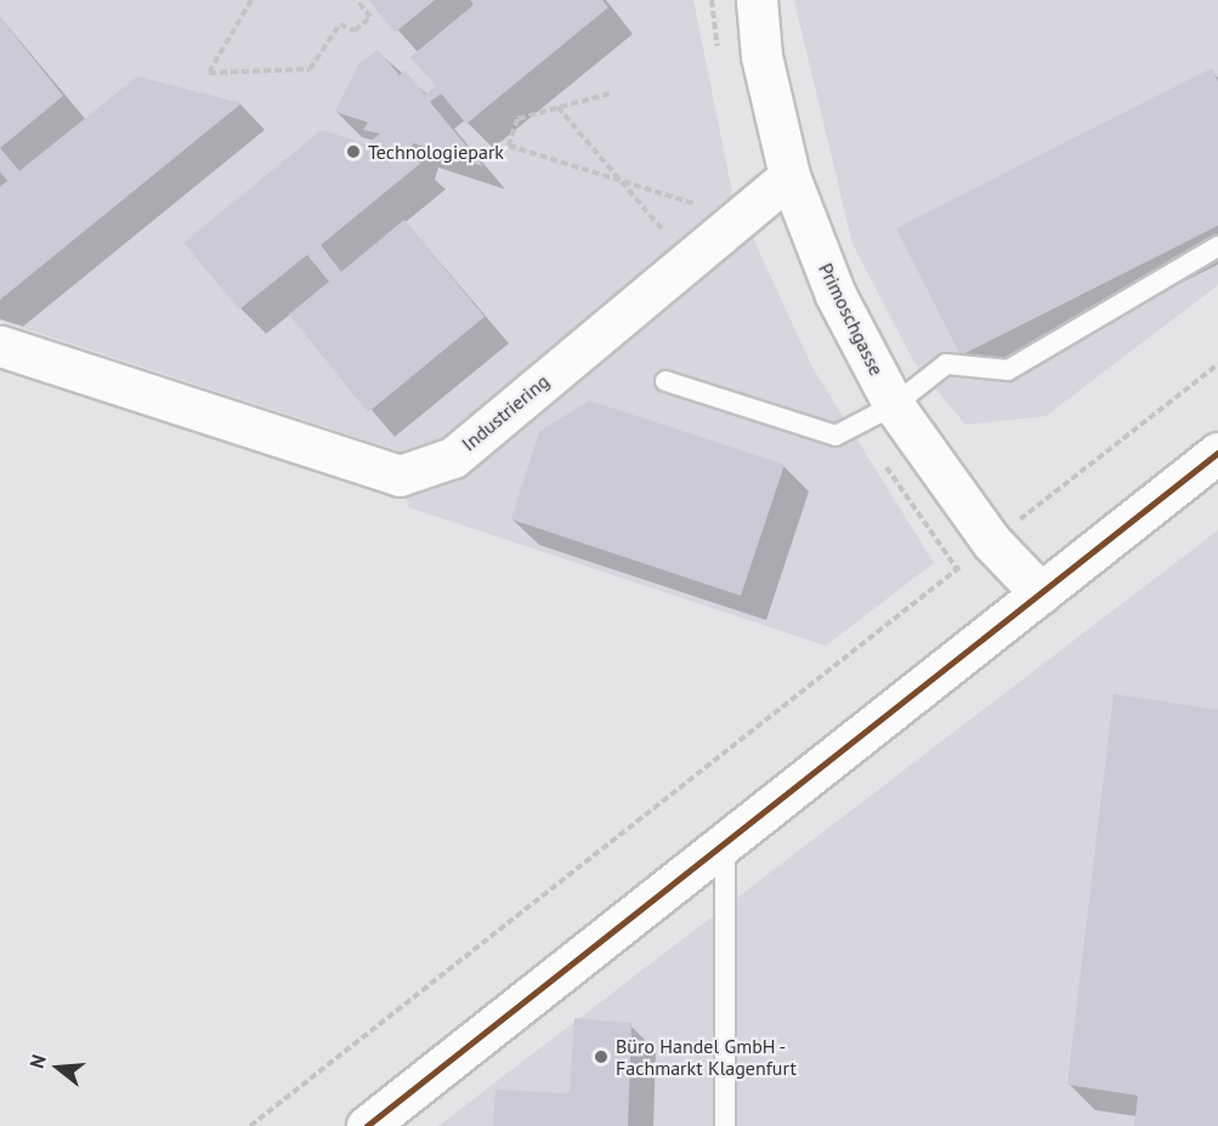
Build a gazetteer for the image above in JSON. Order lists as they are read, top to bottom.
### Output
{
  "streets": {
    "street": ["Primoschgasse", "Industriering"]
  },
  "crossings": [
    ["Primoschgasse", "Industriering"]
  ],
  "places": ["Technologiepark", "Büro Handel GmbH - Fachmarkt Klagenfurt"],
  "north": "left"
}
